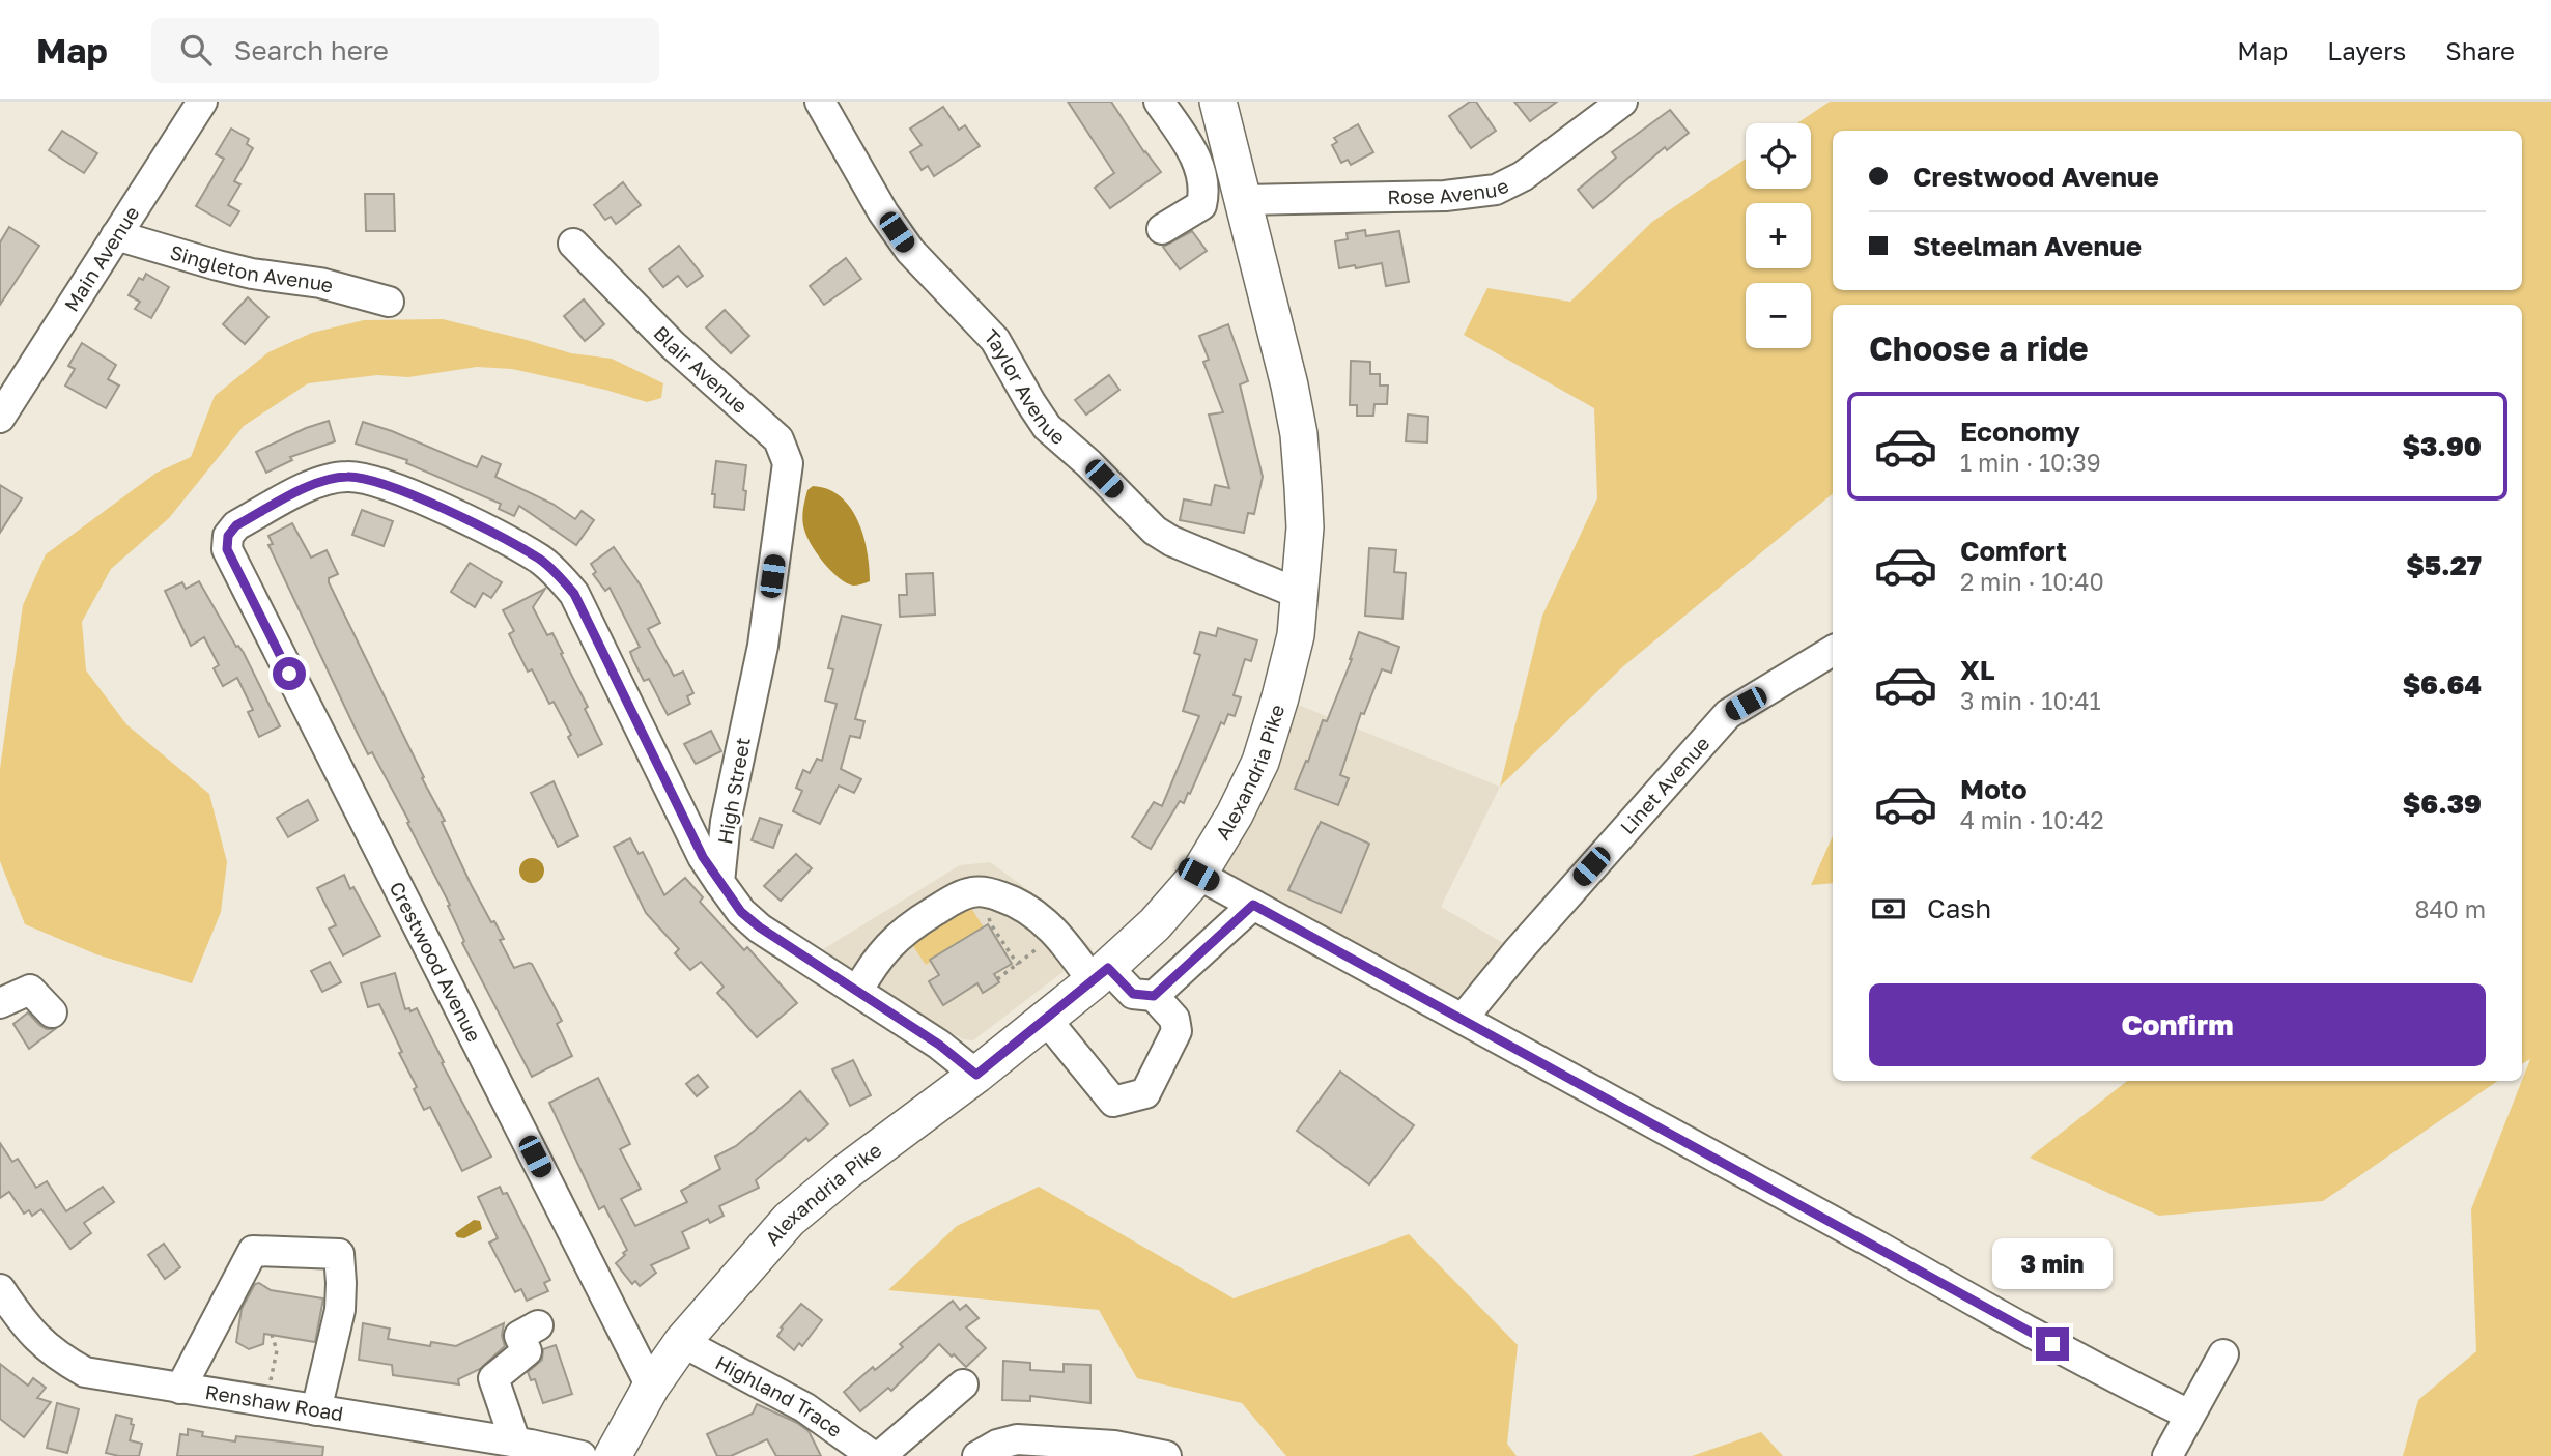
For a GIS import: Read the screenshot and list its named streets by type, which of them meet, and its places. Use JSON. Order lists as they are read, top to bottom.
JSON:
{
  "streets": {
    "main road": ["Alexandria Pike"],
    "street": [
      "Rose Avenue",
      "Main Avenue",
      "Singleton Avenue",
      "Blair Avenue",
      "Taylor Avenue",
      "Linet Avenue",
      "High Street",
      "Crestwood Avenue",
      "Highland Trace",
      "Renshaw Road"
    ]
  },
  "crossings": [
    ["Rose Avenue", "Alexandria Pike"],
    ["Main Avenue", "Singleton Avenue"],
    ["Blair Avenue", "High Street"],
    ["Taylor Avenue", "Alexandria Pike"],
    ["Alexandria Pike", "Crestwood Avenue"],
    ["Alexandria Pike", "Highland Trace"],
    ["High Street", "Crestwood Avenue"]
  ],
  "page": {
    "header": "Map",
    "search": "Search here",
    "nav": ["Map", "Layers", "Share"],
    "map_buttons": ["+", "−"],
    "banner": ["Crestwood Avenue", "Steelman Avenue"],
    "heading": "Choose a ride",
    "list": [
      {
        "name": "Economy",
        "note": "1 min · 10:39",
        "value": "$3.90"
      },
      {
        "name": "Comfort",
        "note": "2 min · 10:40",
        "value": "$5.27"
      },
      {
        "name": "XL",
        "note": "3 min · 10:41",
        "value": "$6.64"
      },
      {
        "name": "Moto",
        "note": "4 min · 10:42",
        "value": "$6.39"
      }
    ],
    "pay": ["Cash", "840 m"],
    "buttons": "Confirm",
    "bubble": "3 min"
  }
}
